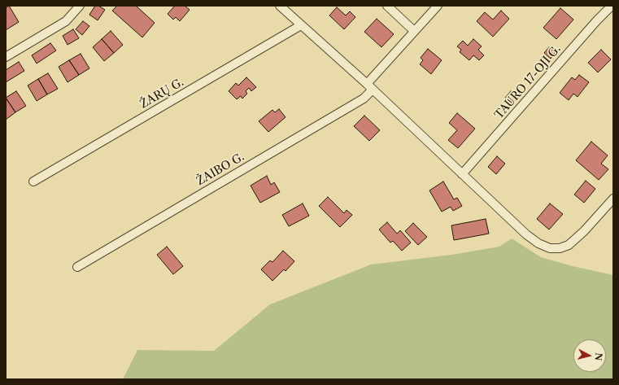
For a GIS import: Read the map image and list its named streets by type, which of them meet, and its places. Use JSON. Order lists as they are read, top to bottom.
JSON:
{
  "streets": {
    "street": ["TAURO 17-OJI G.", "ŽARŲ G.", "ŽAIBO G."]
  },
  "north": "right"
}
